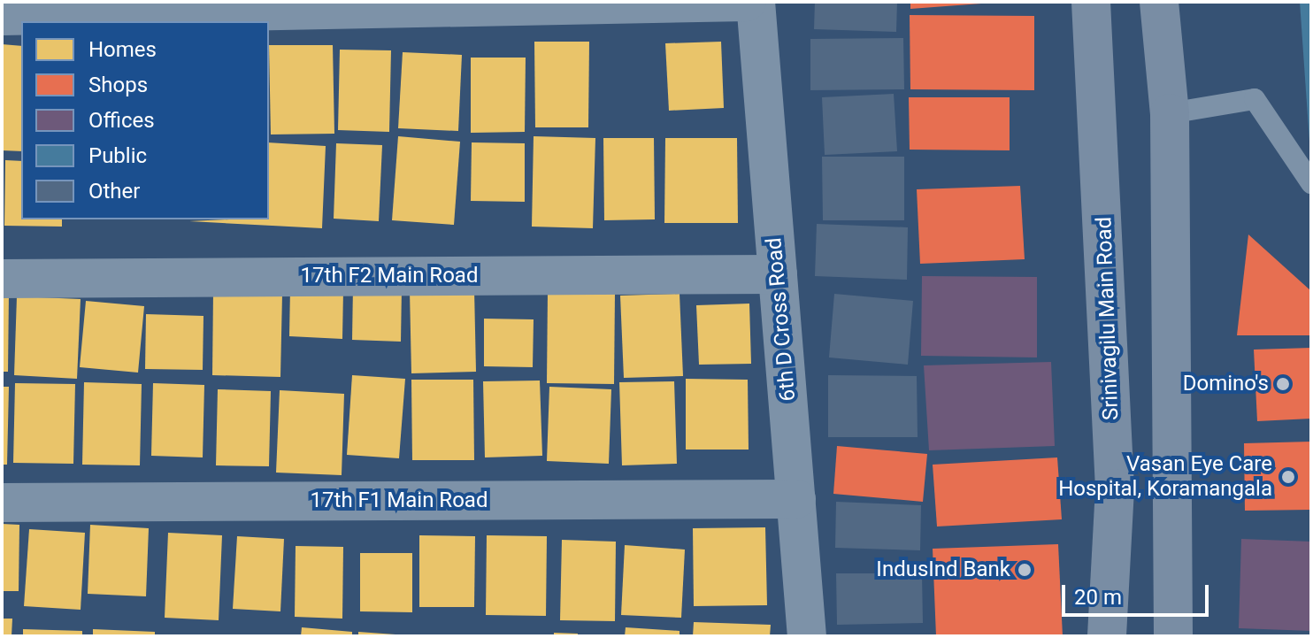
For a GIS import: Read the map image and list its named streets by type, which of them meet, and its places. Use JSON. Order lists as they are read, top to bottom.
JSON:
{
  "streets": {
    "main road": ["Srinivagilu Main Road"],
    "street": ["17th F2 Main Road", "6th D Cross Road", "17th F1 Main Road"]
  },
  "crossings": [
    ["17th F2 Main Road", "6th D Cross Road"],
    ["6th D Cross Road", "17th F1 Main Road"]
  ],
  "places": ["Domino's", "Vasan Eye Care Hospital, Koramangala", "IndusInd Bank"],
  "legend": [
    "Homes",
    "Shops",
    "Offices",
    "Public",
    "Other"
  ],
  "scale_bar": "20 m"
}
